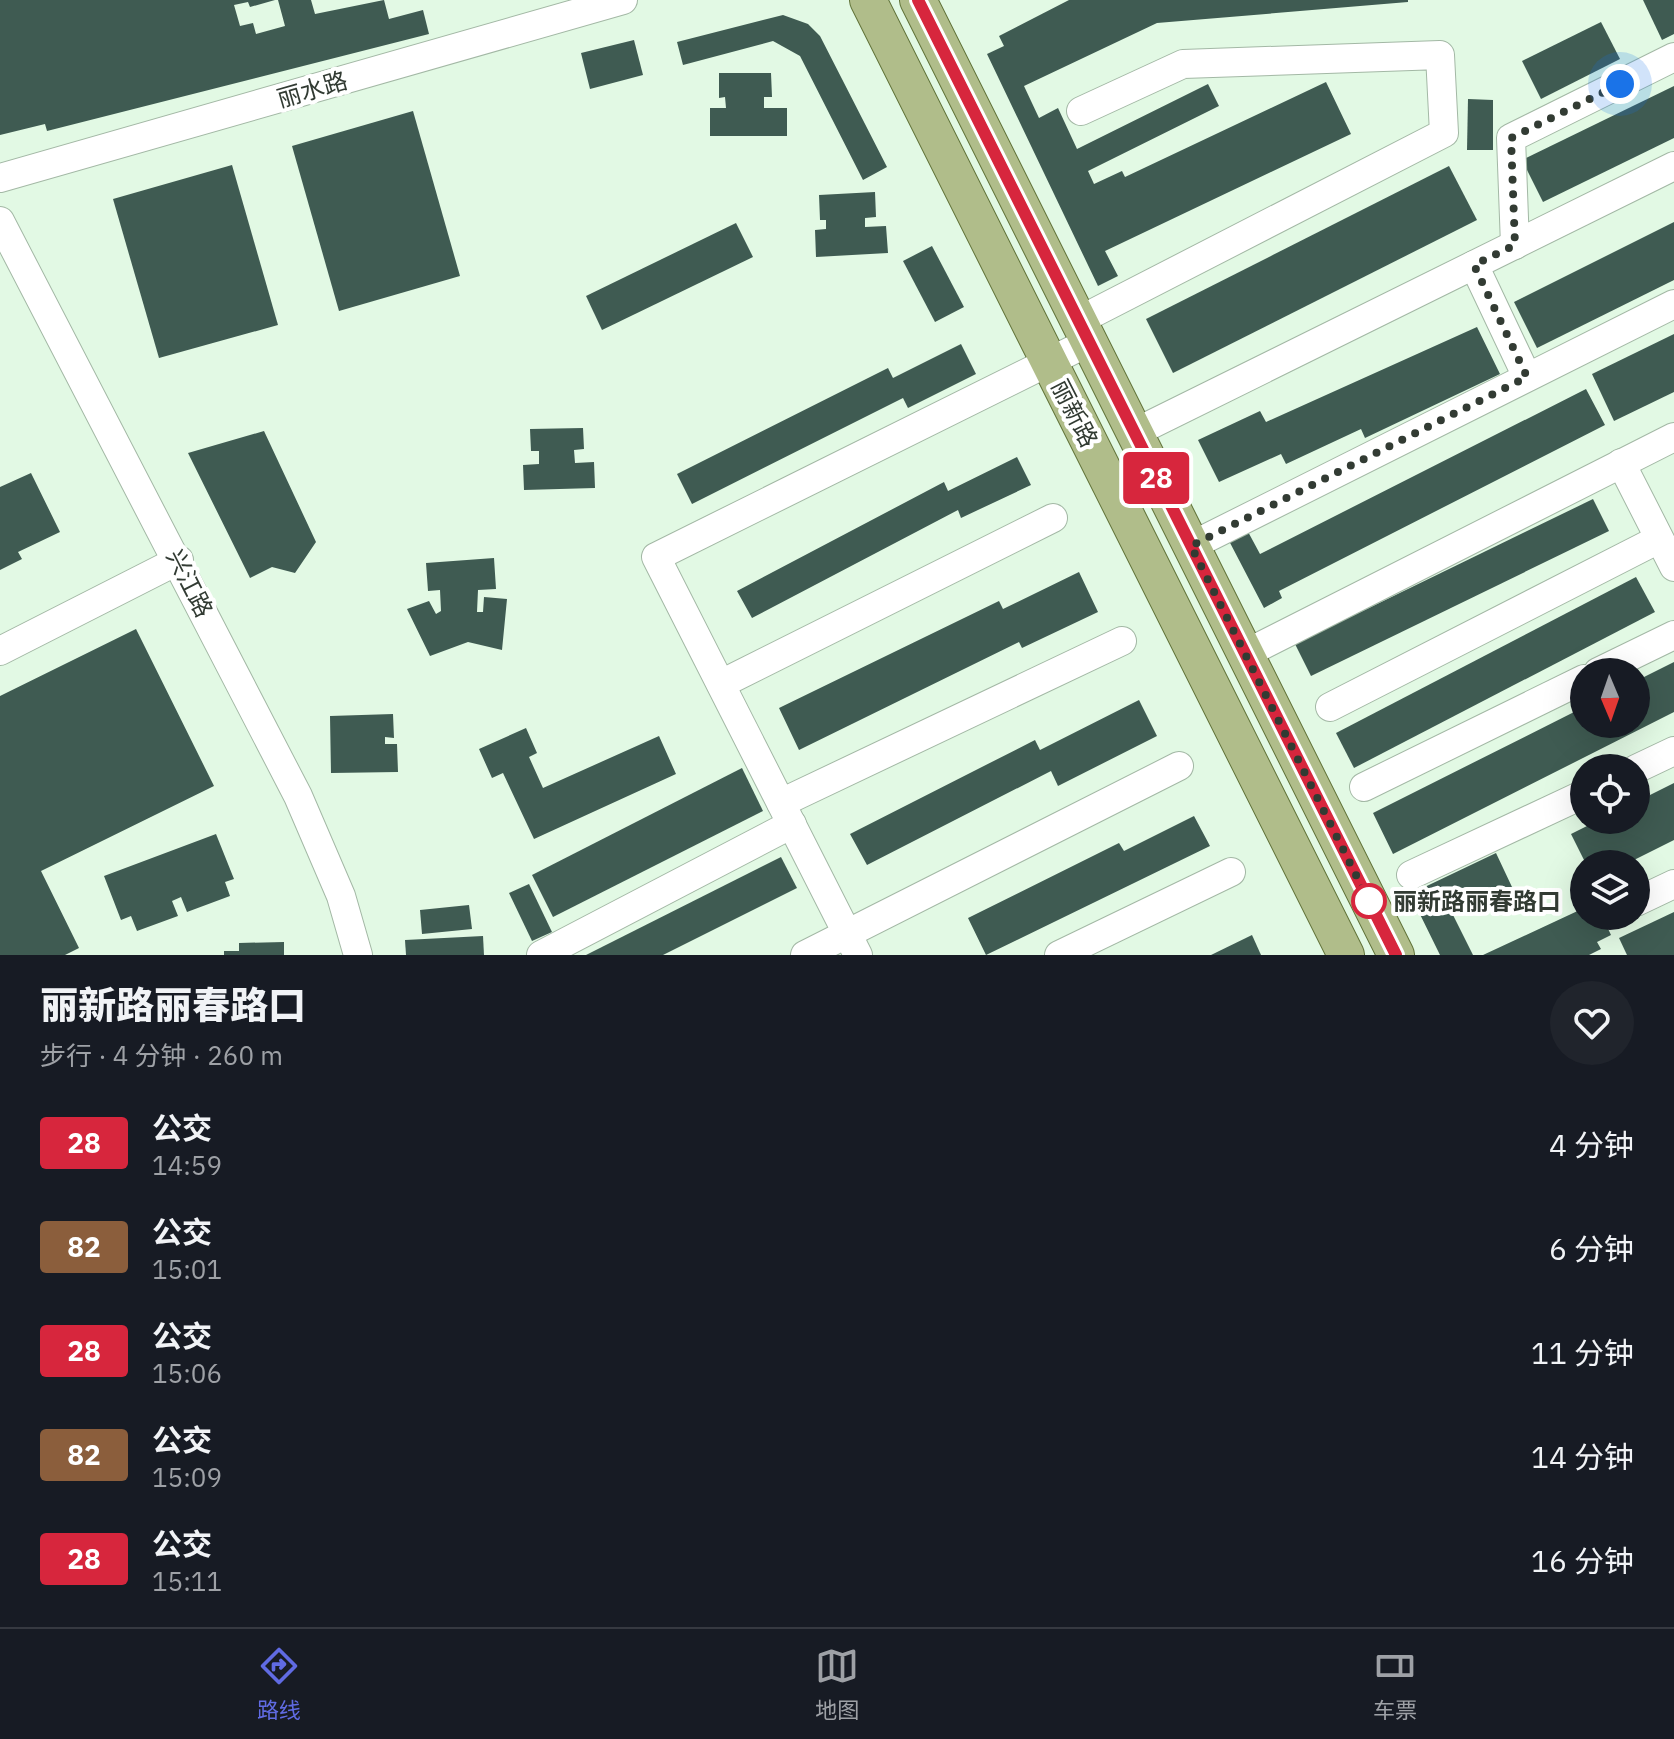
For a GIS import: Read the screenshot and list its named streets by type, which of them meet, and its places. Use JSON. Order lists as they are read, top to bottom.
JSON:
{
  "streets": {
    "main road": ["丽新路"],
    "street": ["丽水路", "兴江路"]
  },
  "places": ["丽新路丽春路口"],
  "lines": ["bus line 28"],
  "north": "bottom",
  "page": {
    "on_map": "28",
    "heading": ["丽新路丽春路口", "步行 · 4 分钟 · 260 m"],
    "list": [
      {
        "mark": "28",
        "name": "公交",
        "note": "14:59",
        "value": "4 分钟"
      },
      {
        "mark": "82",
        "name": "公交",
        "note": "15:01",
        "value": "6 分钟"
      },
      {
        "mark": "28",
        "name": "公交",
        "note": "15:06",
        "value": "11 分钟"
      },
      {
        "mark": "82",
        "name": "公交",
        "note": "15:09",
        "value": "14 分钟"
      },
      {
        "mark": "28",
        "name": "公交",
        "note": "15:11",
        "value": "16 分钟"
      }
    ],
    "tabs": ["路线", "地图", "车票"]
  }
}
